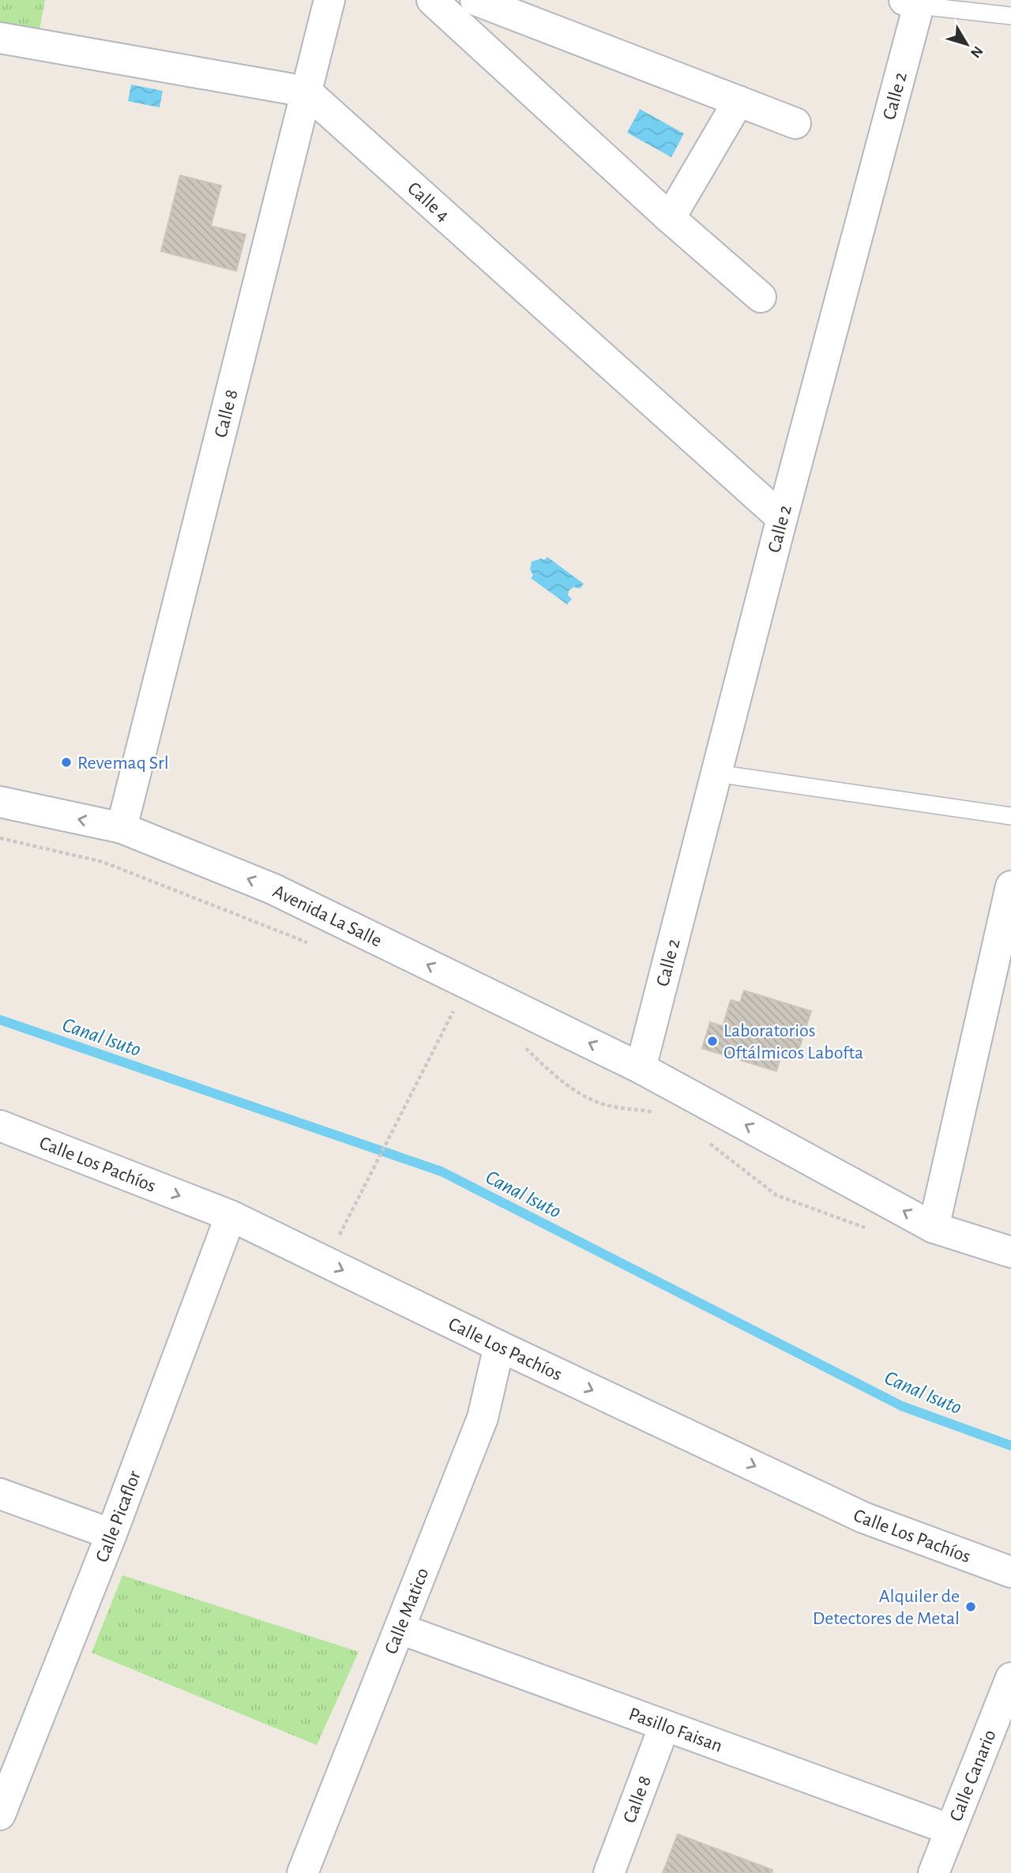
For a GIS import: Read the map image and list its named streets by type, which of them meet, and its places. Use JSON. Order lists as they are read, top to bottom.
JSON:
{
  "streets": {
    "street": [
      "Calle 2",
      "Calle 4",
      "Calle 8",
      "Avenida La Salle",
      "Calle Los Pachíos",
      "Calle Picaflor",
      "Calle Matico",
      "Pasillo Faisan",
      "Calle Canario"
    ]
  },
  "crossings": [
    ["Calle 2", "Calle 4"],
    ["Calle 2", "Avenida La Salle"],
    ["Calle 4", "Calle 8"],
    ["Calle 8", "Avenida La Salle"],
    ["Calle 8", "Pasillo Faisan"],
    ["Calle Los Pachíos", "Calle Picaflor"],
    ["Calle Los Pachíos", "Calle Matico"],
    ["Calle Matico", "Pasillo Faisan"],
    ["Pasillo Faisan", "Calle Canario"]
  ],
  "one_way": ["Avenida La Salle", "Calle Los Pachíos"],
  "water": ["Canal Isuto"],
  "places": ["Revemaq Srl", "Laboratorios Oftálmicos Labofta", "Alquiler de Detectores de Metal"],
  "north": "bottom right"
}
